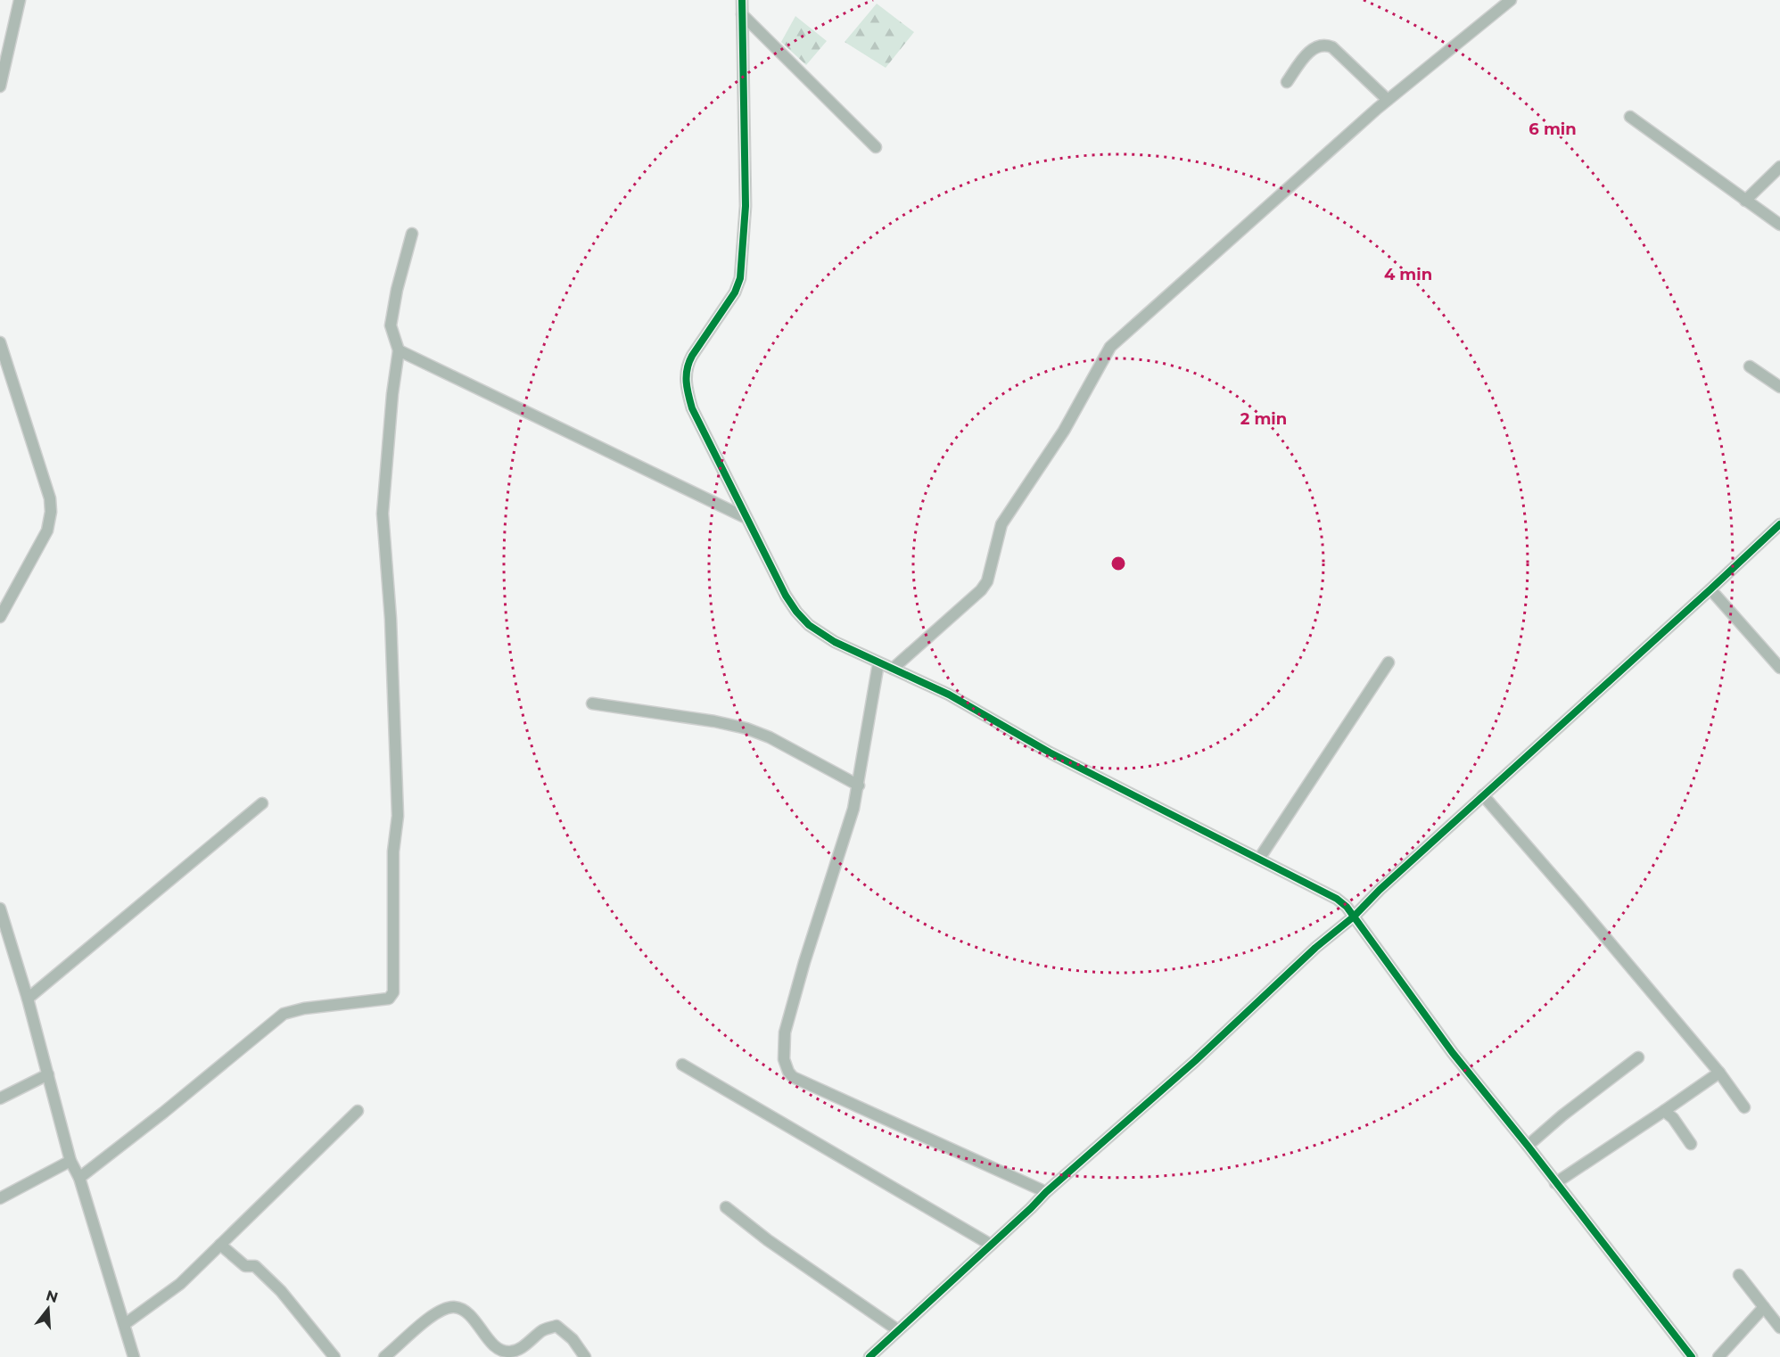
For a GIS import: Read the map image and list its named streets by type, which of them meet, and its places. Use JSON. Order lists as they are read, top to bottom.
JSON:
{
  "north": "top",
  "rings": ["6 min", "4 min", "2 min"]
}
